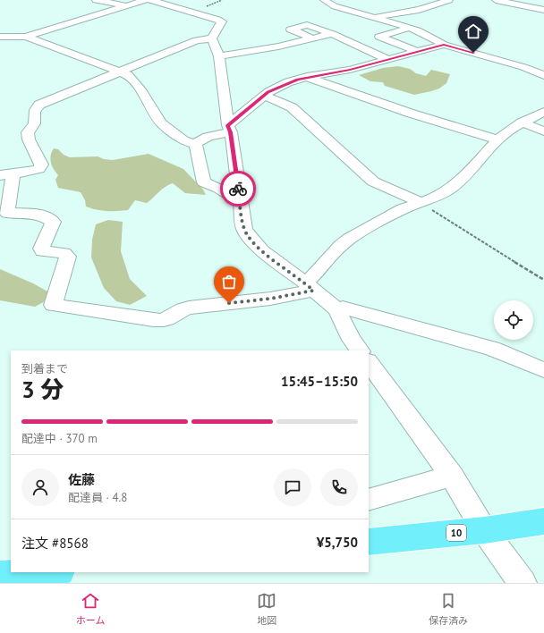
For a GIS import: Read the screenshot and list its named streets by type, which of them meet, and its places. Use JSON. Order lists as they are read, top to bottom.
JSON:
{
  "streets": {
    "main road": ["10"]
  },
  "page": {
    "heading": ["3 分", "到着まで", "15:45–15:50"],
    "panel": [
      "佐藤",
      "配達員 · 4.8",
      "注文 #8568",
      "¥5,750"
    ],
    "bar": "配達中 · 370 m",
    "tabs": ["ホーム", "地図", "保存済み"]
  }
}
